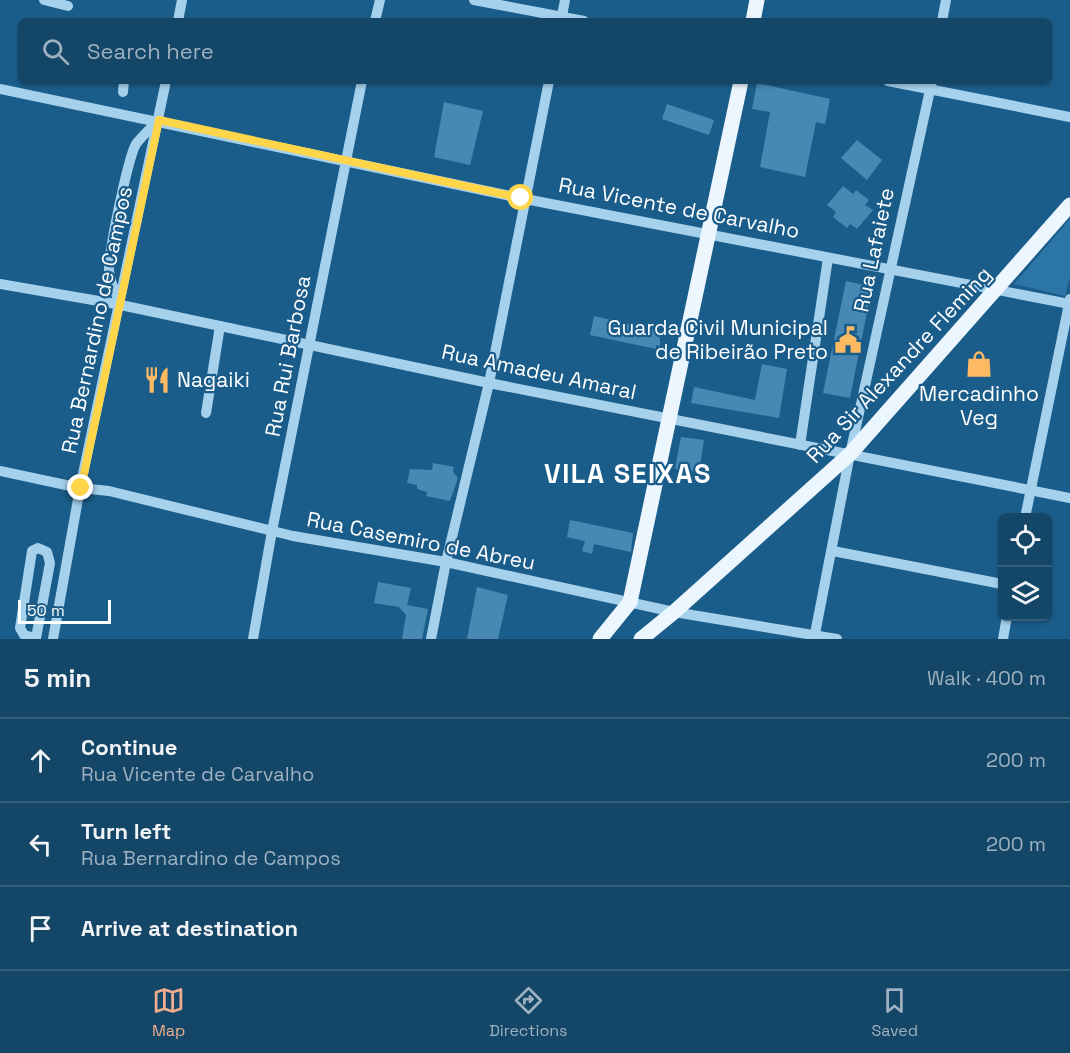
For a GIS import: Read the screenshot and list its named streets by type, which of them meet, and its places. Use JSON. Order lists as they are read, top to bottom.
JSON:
{
  "streets": {
    "main road": ["Rua Sir Alexandre Fleming"],
    "street": [
      "Rua Vicente de Carvalho",
      "Rua Lafaiete",
      "Rua Bernardino de Campos",
      "Rua Rui Barbosa",
      "Rua Amadeu Amaral",
      "Rua Casemiro de Abreu"
    ]
  },
  "crossings": [
    ["Rua Vicente de Carvalho", "Rua Lafaiete"],
    ["Rua Vicente de Carvalho", "Rua Bernardino de Campos"],
    ["Rua Vicente de Carvalho", "Rua Rui Barbosa"],
    ["Rua Vicente de Carvalho", "Rua Sir Alexandre Fleming"],
    ["Rua Lafaiete", "Rua Sir Alexandre Fleming"],
    ["Rua Lafaiete", "Rua Amadeu Amaral"],
    ["Rua Lafaiete", "Rua Casemiro de Abreu"],
    ["Rua Bernardino de Campos", "Rua Amadeu Amaral"],
    ["Rua Bernardino de Campos", "Rua Casemiro de Abreu"],
    ["Rua Rui Barbosa", "Rua Amadeu Amaral"],
    ["Rua Rui Barbosa", "Rua Casemiro de Abreu"],
    ["Rua Sir Alexandre Fleming", "Rua Amadeu Amaral"],
    ["Rua Sir Alexandre Fleming", "Rua Casemiro de Abreu"]
  ],
  "districts": ["VILA SEIXAS"],
  "places": {
    "public building": ["Guarda Civil Municipal de Ribeirão Preto"],
    "shop": ["Mercadinho Veg"],
    "restaurant": ["Nagaiki"]
  },
  "scale_bar": "50 m",
  "page": {
    "search": "Search here",
    "scale": "50 m",
    "heading": ["5 min", "Walk · 400 m"],
    "list": [
      ["Continue", "Rua Vicente de Carvalho", "200 m"],
      ["Turn left", "Rua Bernardino de Campos", "200 m"],
      "Arrive at destination"
    ],
    "nav": ["Map", "Directions", "Saved"]
  }
}
